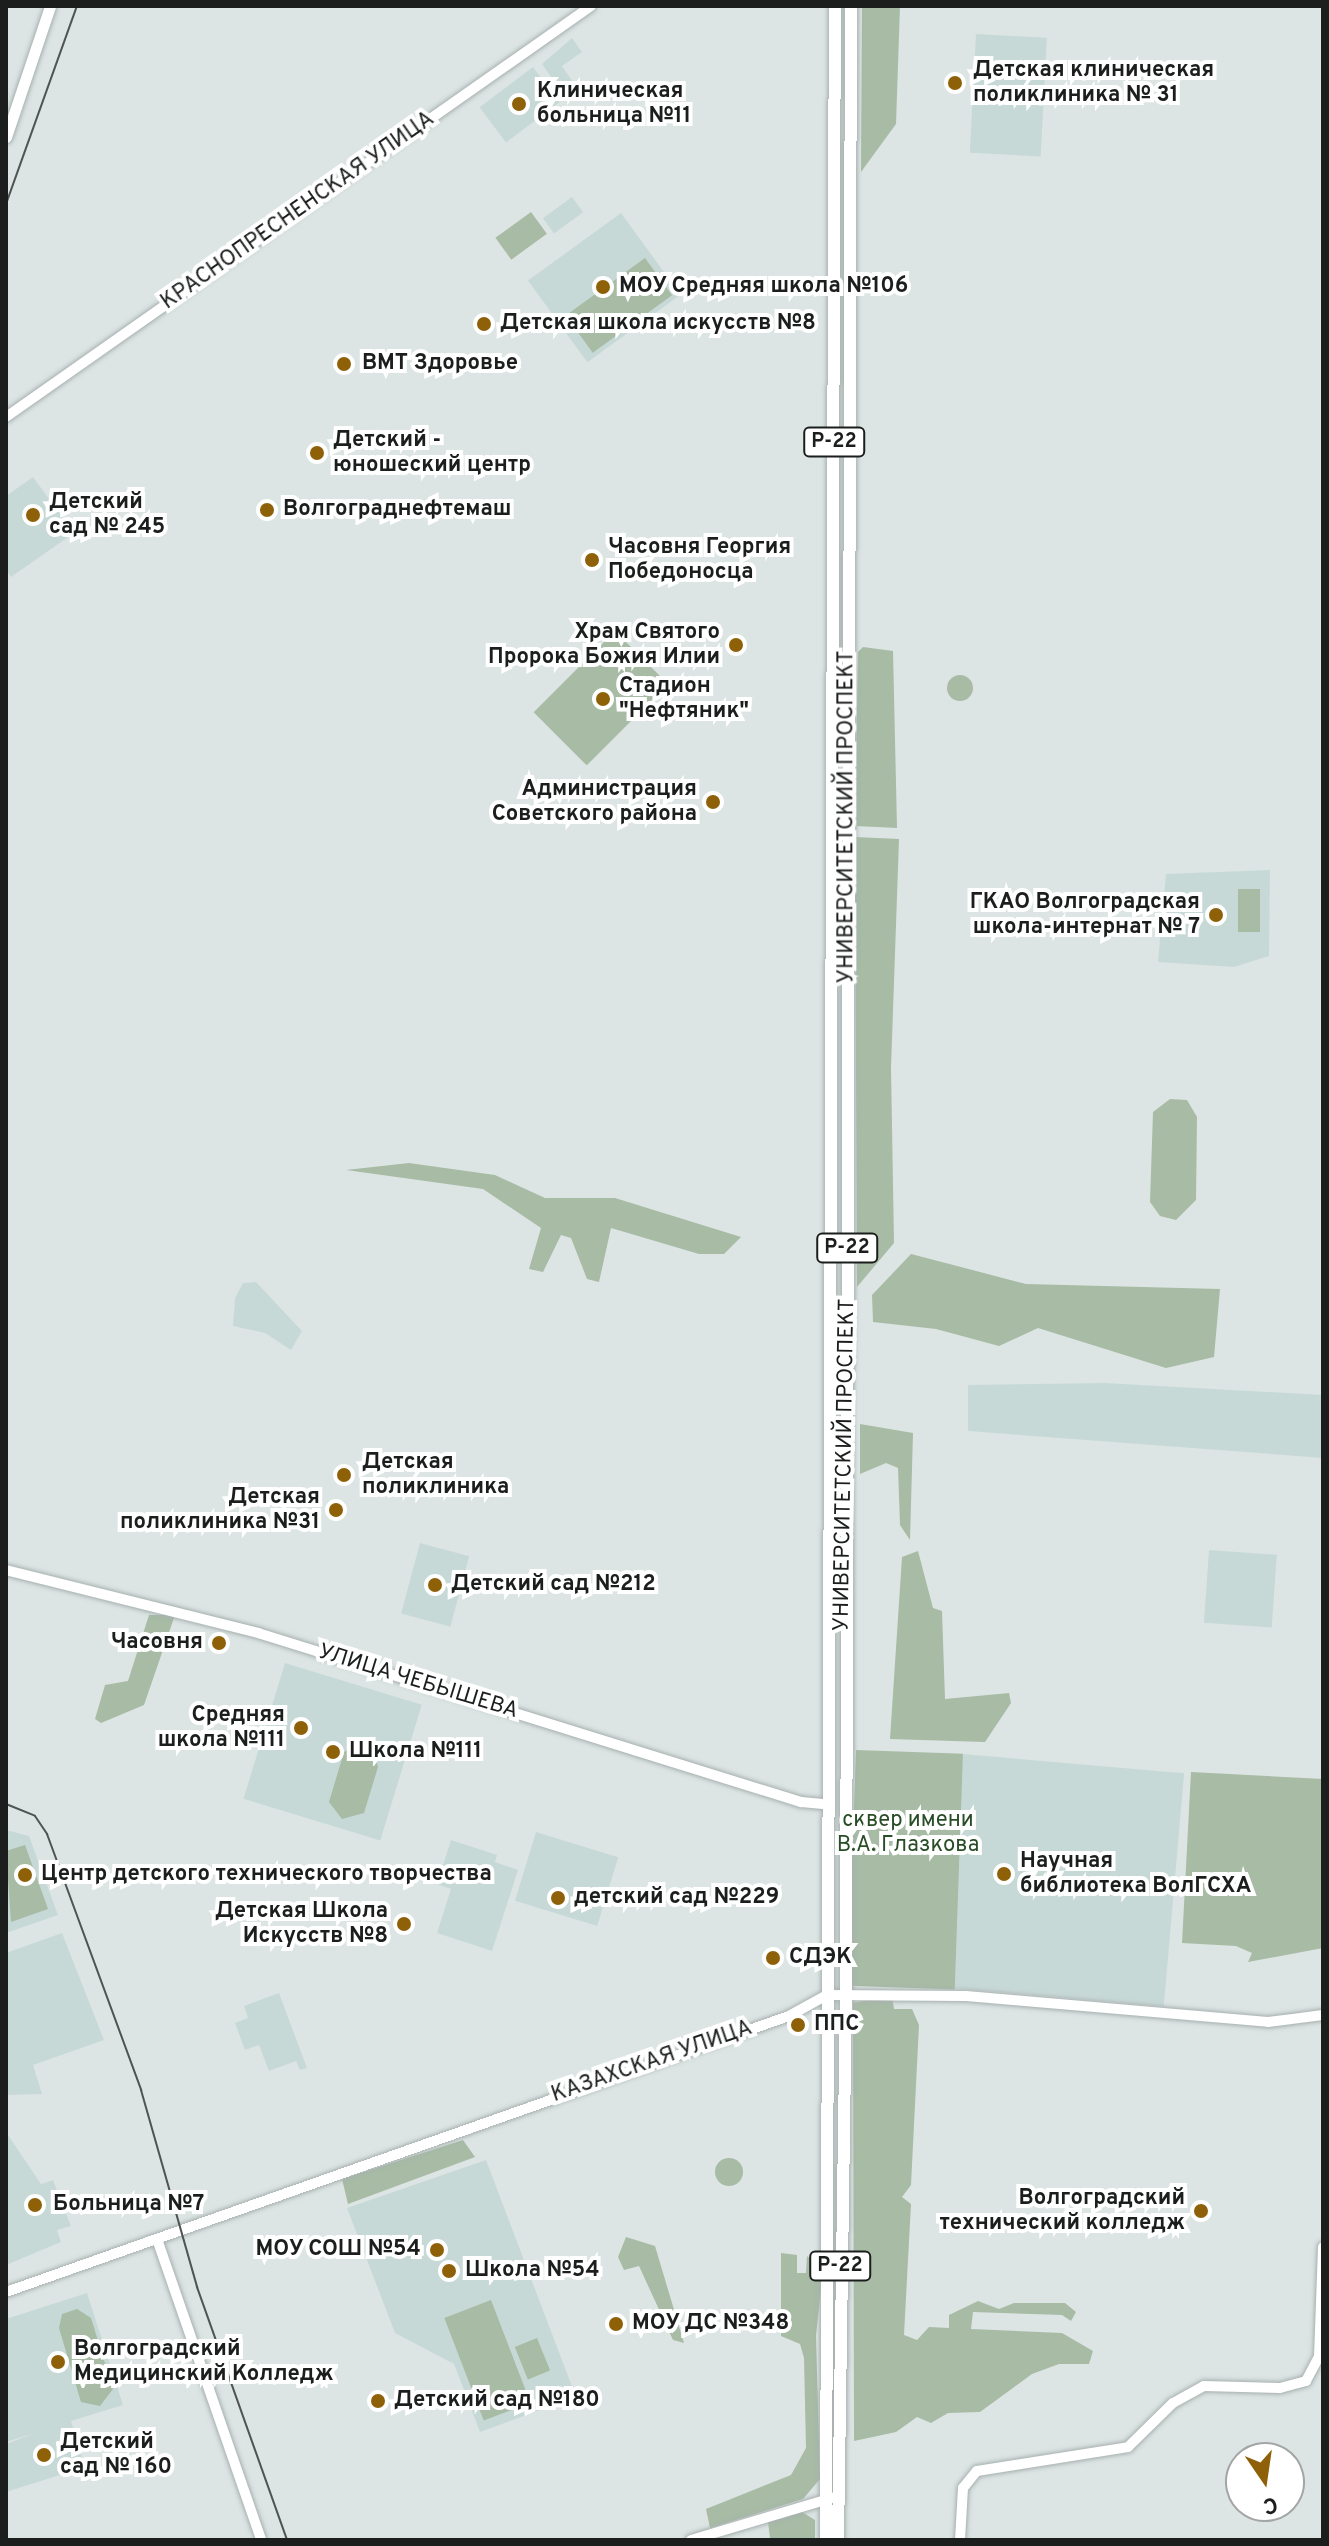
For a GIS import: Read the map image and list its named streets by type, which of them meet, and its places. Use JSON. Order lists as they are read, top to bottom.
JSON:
{
  "streets": {
    "highway": ["Р-22", "УНИВЕРСИТЕТСКИЙ ПРОСПЕКТ"],
    "street": ["КРАСНОПРЕСНЕНСКАЯ УЛИЦА", "УЛИЦА ЧЕБЫШЕВА", "КАЗАХСКАЯ УЛИЦА"]
  },
  "crossings": [
    ["УНИВЕРСИТЕТСКИЙ ПРОСПЕКТ", "УЛИЦА ЧЕБЫШЕВА"],
    ["УНИВЕРСИТЕТСКИЙ ПРОСПЕКТ", "КАЗАХСКАЯ УЛИЦА"]
  ],
  "parks": ["сквер имени В.А. Глазкова"],
  "places": [
    "Детская клиническая поликлиника № 31",
    "Клиническая больница №11",
    "МОУ Средняя школа №106",
    "Детская школа искусств №8",
    "ВМТ Здоровье",
    "Детский - юношеский центр",
    "Волгограднефтемаш",
    "Детский сад № 245",
    "Часовня Георгия Победоносца",
    "Храм Святого Пророка Божия Илии",
    "Стадион \"Нефтяник\"",
    "Администрация Советского района",
    "ГКАО Волгоградская школа-интернат № 7",
    "Детская поликлиника",
    "Детская поликлиника №31",
    "Детский сад №212",
    "Часовня",
    "Средняя школа №111",
    "Школа №111",
    "Научная библиотека ВолГСХА",
    "Центр детского технического творчества",
    "детский сад №229",
    "Детская Школа Искусств №8",
    "СДЭК",
    "ППС",
    "Больница №7",
    "Волгоградский технический колледж",
    "МОУ СОШ №54",
    "Школа №54",
    "МОУ ДС №348",
    "Волгоградский Медицинский Колледж",
    "Детский сад №180",
    "Детский сад № 160"
  ],
  "north": "bottom"
}
